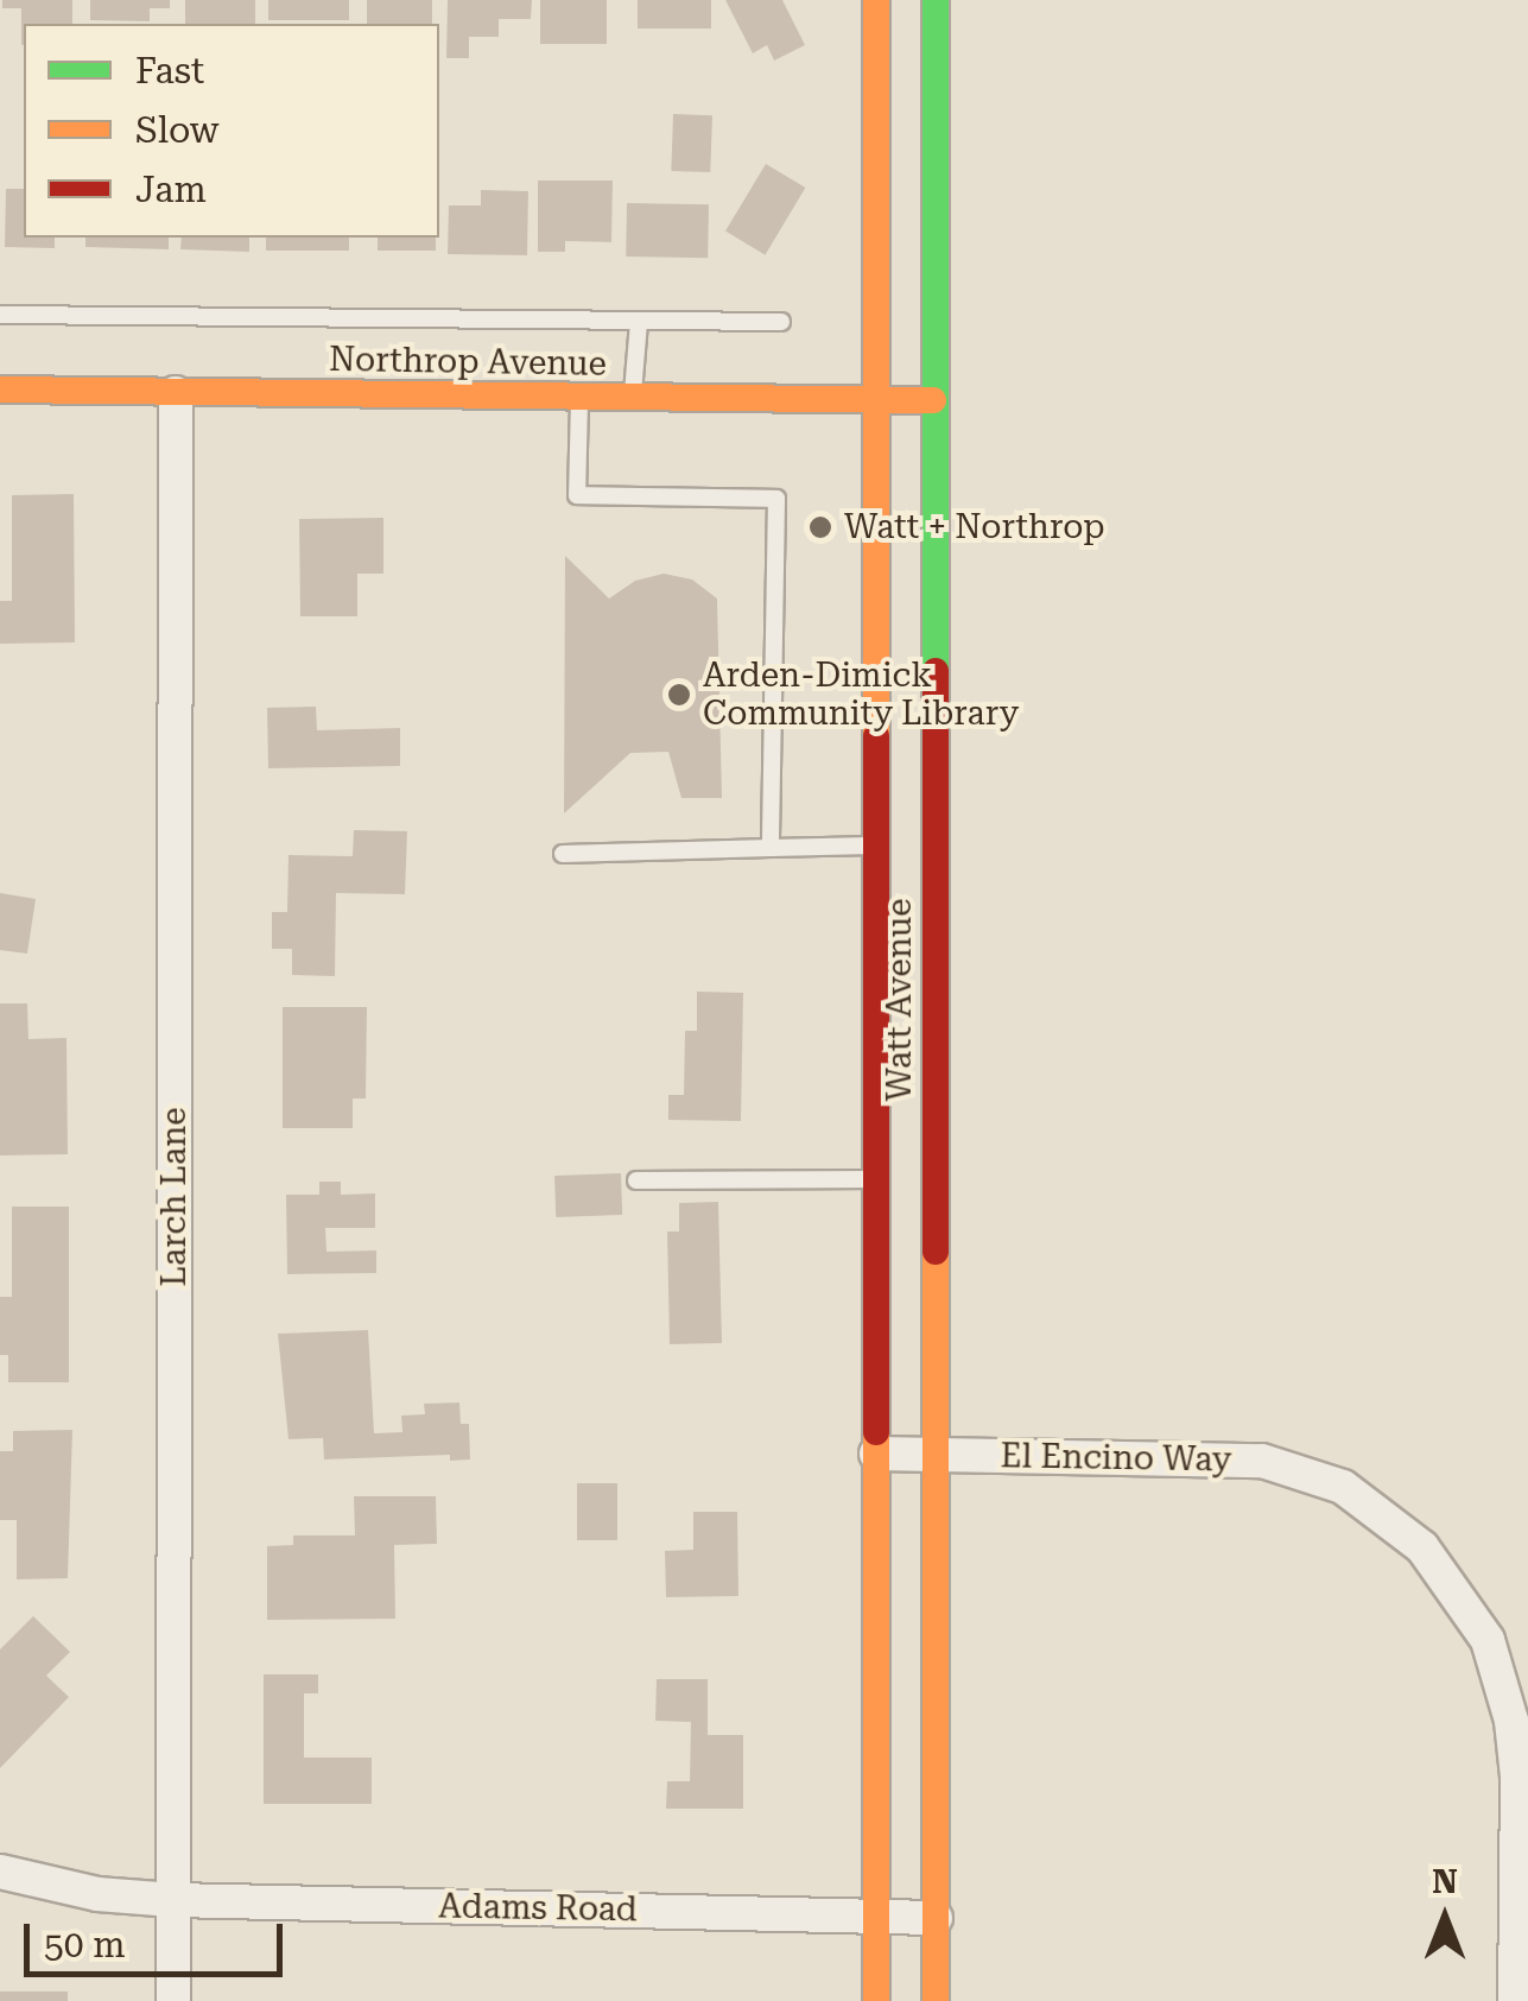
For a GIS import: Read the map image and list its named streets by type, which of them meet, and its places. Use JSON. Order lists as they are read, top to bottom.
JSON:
{
  "streets": {
    "main road": ["Northrop Avenue", "Watt Avenue"],
    "street": ["Larch Lane", "El Encino Way", "Adams Road"]
  },
  "crossings": [
    ["Northrop Avenue", "Watt Avenue"],
    ["Northrop Avenue", "Larch Lane"],
    ["Watt Avenue", "El Encino Way"],
    ["Watt Avenue", "Adams Road"],
    ["Larch Lane", "Adams Road"]
  ],
  "places": ["Watt + Northrop", "Arden-Dimick Community Library"],
  "legend": ["Fast", "Slow", "Jam"],
  "scale_bar": "50 m",
  "north": "top"
}
